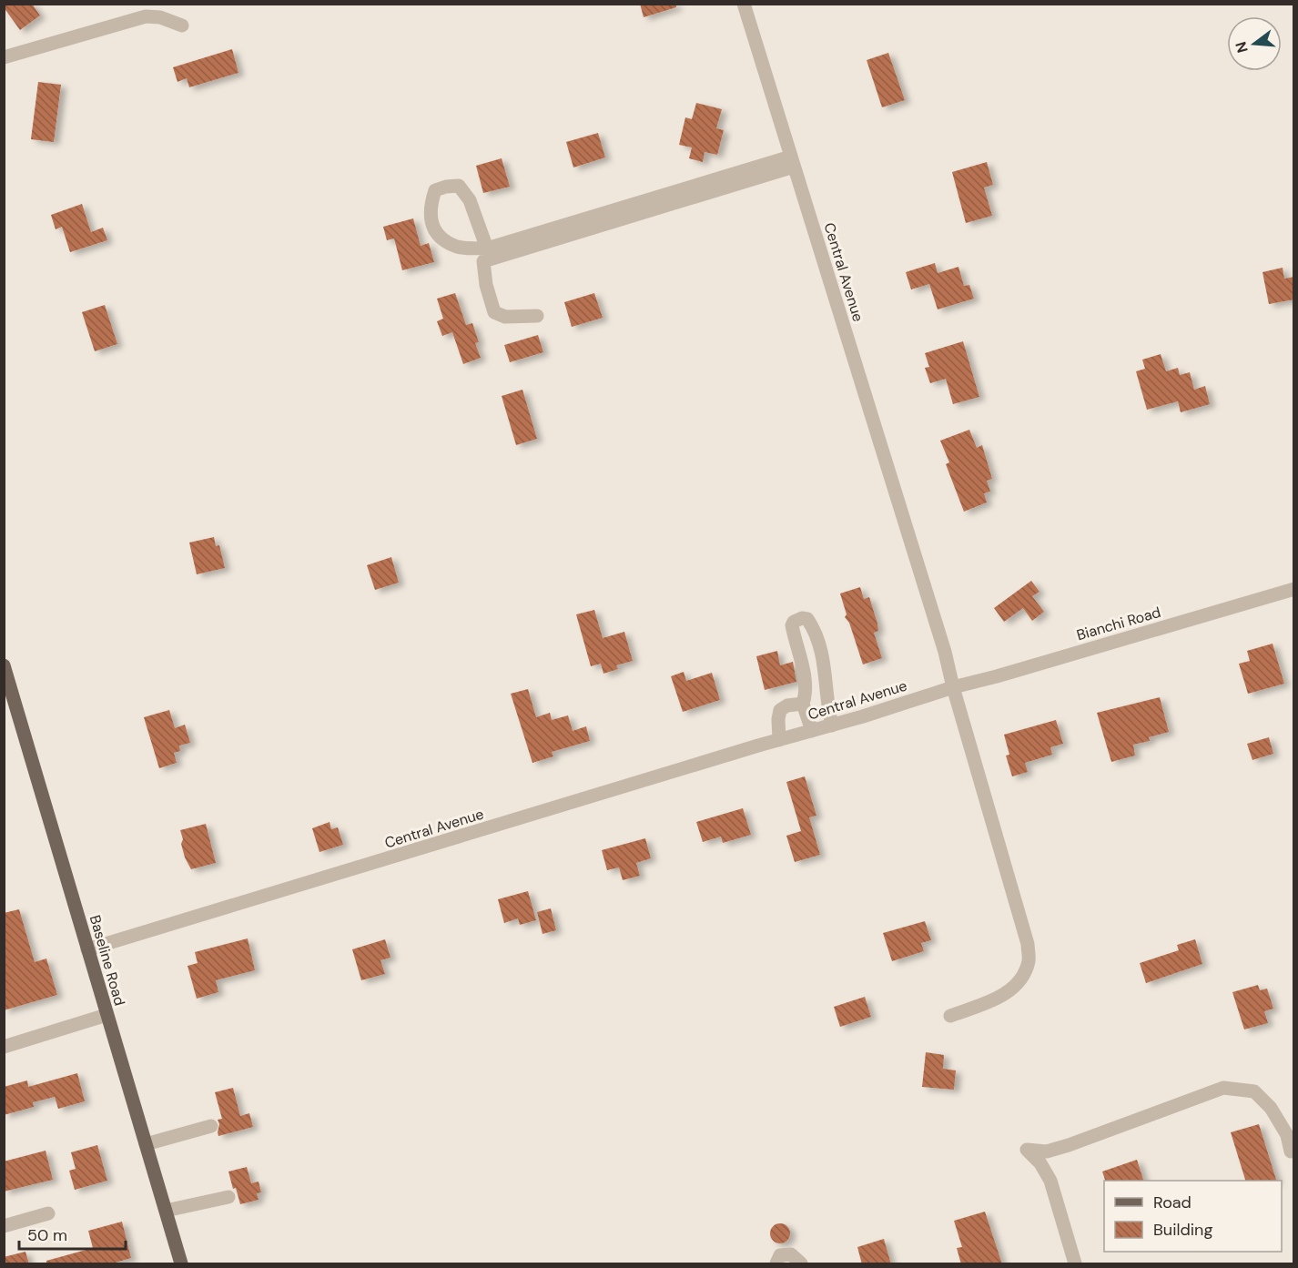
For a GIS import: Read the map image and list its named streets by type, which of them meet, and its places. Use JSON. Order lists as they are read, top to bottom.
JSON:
{
  "streets": {
    "main road": ["Baseline Road"],
    "street": ["Central Avenue", "Bianchi Road"]
  },
  "crossings": [
    ["Central Avenue", "Bianchi Road"],
    ["Central Avenue", "Baseline Road"]
  ],
  "legend": ["Road", "Building"],
  "scale_bar": "50 m",
  "north": "left"
}
